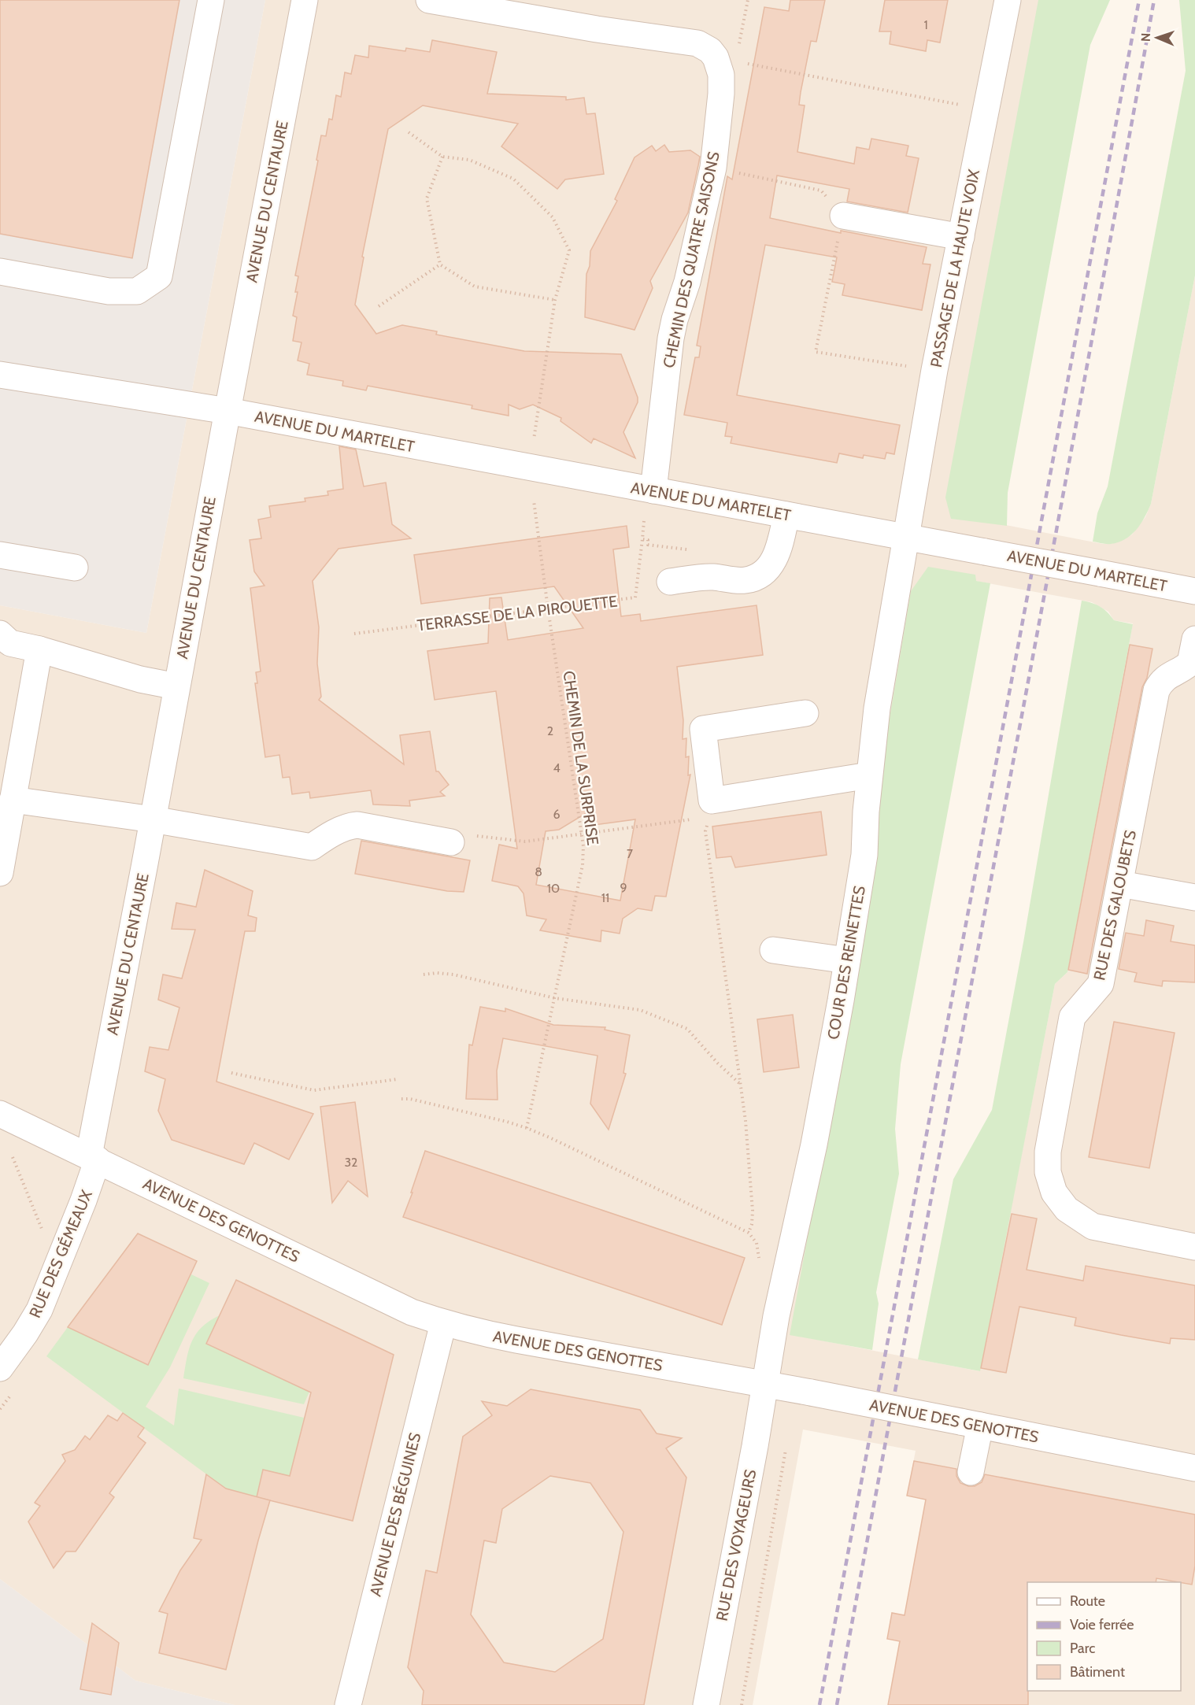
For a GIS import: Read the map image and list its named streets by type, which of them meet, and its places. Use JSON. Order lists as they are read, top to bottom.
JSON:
{
  "streets": {
    "street": [
      "AVENUE DU CENTAURE",
      "CHEMIN DES QUATRE SAISONS",
      "PASSAGE DE LA HAUTE VOIX",
      "AVENUE DU MARTELET",
      "RUE DES GALOUBETS",
      "COUR DES REINETTES",
      "AVENUE DES GENOTTES",
      "RUE DES GÉMEAUX",
      "AVENUE DES BÉGUINES",
      "RUE DES VOYAGEURS"
    ],
    "path": ["TERRASSE DE LA PIROUETTE", "CHEMIN DE LA SURPRISE"]
  },
  "crossings": [
    ["AVENUE DU CENTAURE", "AVENUE DU MARTELET"],
    ["AVENUE DU CENTAURE", "AVENUE DES GENOTTES"],
    ["AVENUE DU CENTAURE", "RUE DES GÉMEAUX"],
    ["CHEMIN DES QUATRE SAISONS", "AVENUE DU MARTELET"],
    ["PASSAGE DE LA HAUTE VOIX", "AVENUE DU MARTELET"],
    ["PASSAGE DE LA HAUTE VOIX", "COUR DES REINETTES"],
    ["AVENUE DU MARTELET", "COUR DES REINETTES"],
    ["TERRASSE DE LA PIROUETTE", "CHEMIN DE LA SURPRISE"],
    ["COUR DES REINETTES", "AVENUE DES GENOTTES"],
    ["COUR DES REINETTES", "RUE DES VOYAGEURS"],
    ["AVENUE DES GENOTTES", "RUE DES GÉMEAUX"],
    ["AVENUE DES GENOTTES", "AVENUE DES BÉGUINES"],
    ["AVENUE DES GENOTTES", "RUE DES VOYAGEURS"]
  ],
  "house_numbers": [
    "1",
    "2",
    "4",
    "6",
    "7",
    "8",
    "9",
    "10",
    "11",
    "32"
  ],
  "legend": [
    "Route",
    "Voie ferrée",
    "Parc",
    "Bâtiment"
  ],
  "north": "left"
}
